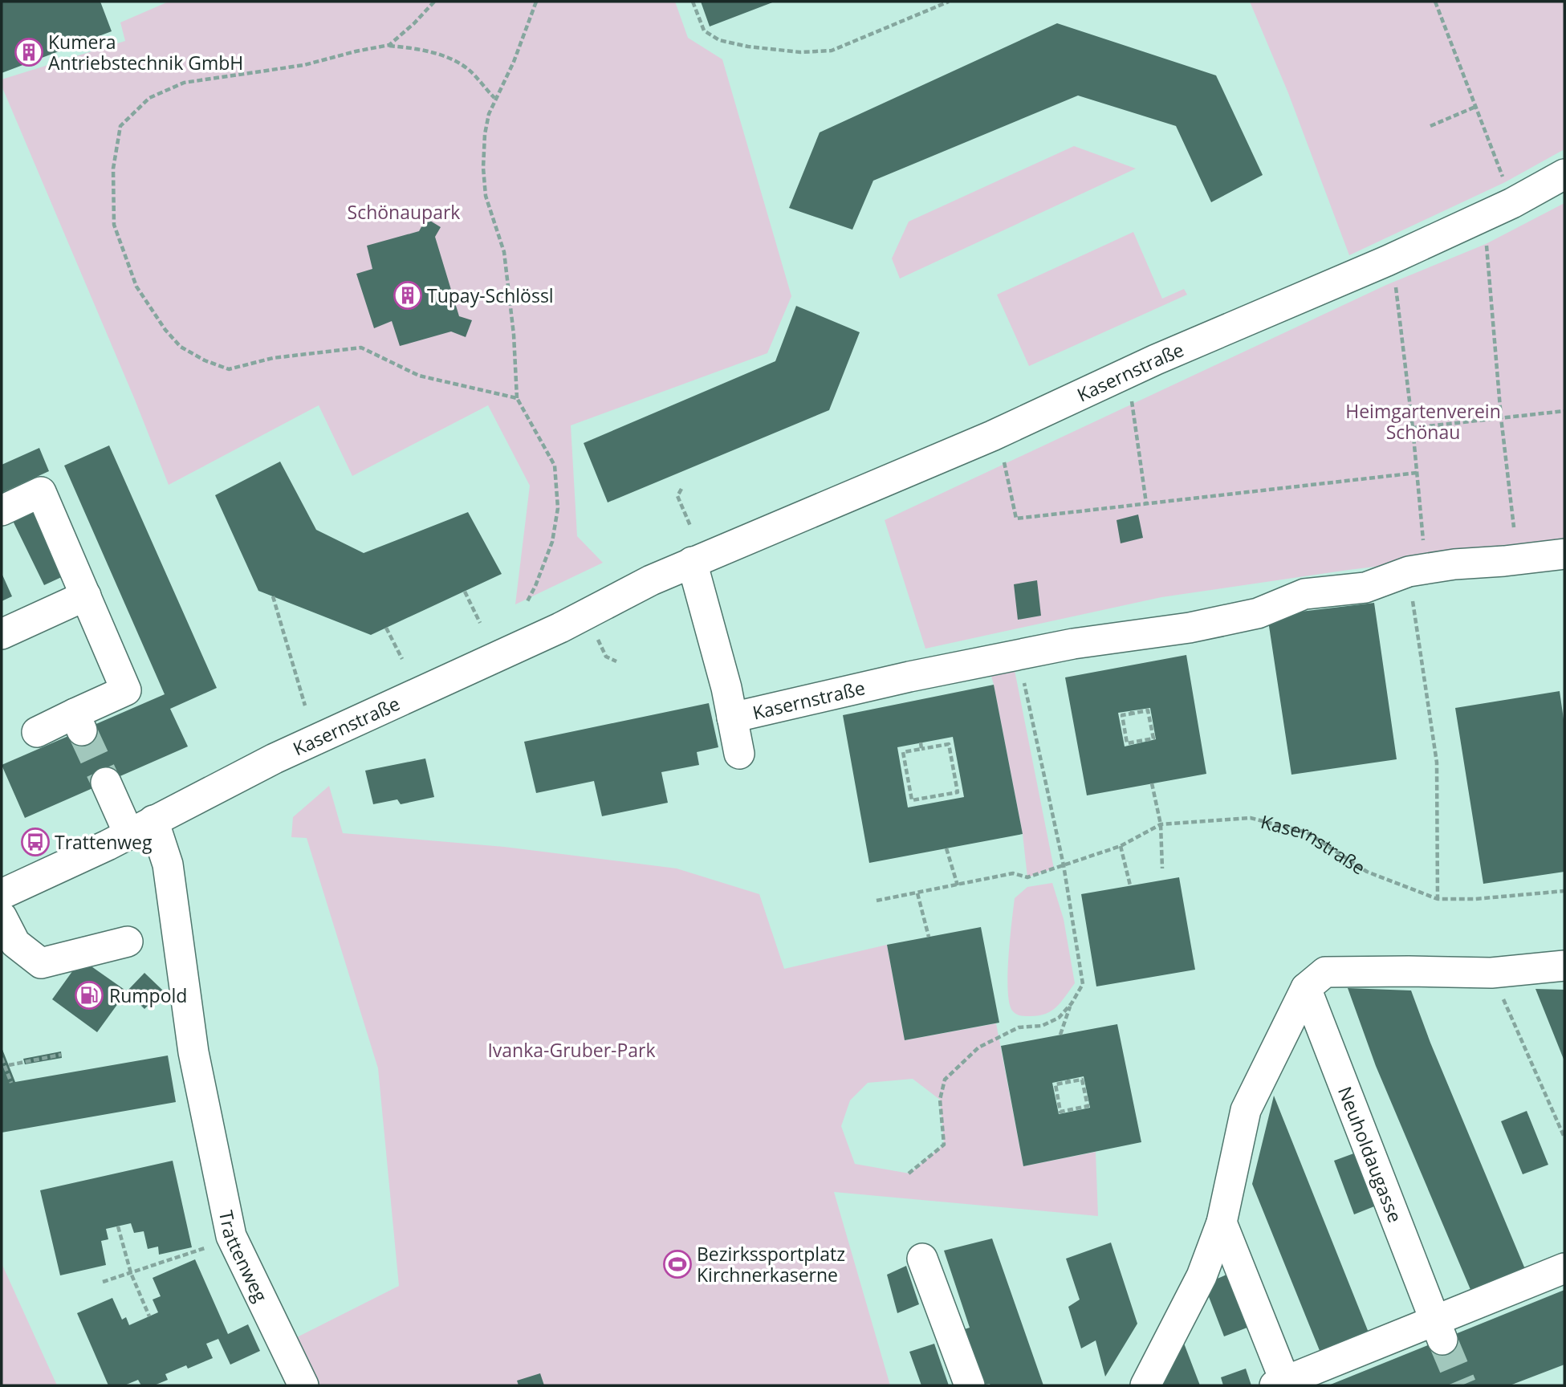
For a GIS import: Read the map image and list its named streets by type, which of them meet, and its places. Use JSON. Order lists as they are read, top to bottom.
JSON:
{
  "streets": {
    "street": ["Kasernstraße", "Neuholdaugasse", "Trattenweg"]
  },
  "crossings": [
    ["Kasernstraße", "Trattenweg"]
  ],
  "parks": ["Schönaupark", "Heimgartenverein Schönau", "Ivanka-Gruber-Park"],
  "places": {
    "building": ["Kumera Antriebstechnik GmbH", "Tupay-Schlössl"],
    "bus stop": ["Trattenweg"],
    "fuel station": ["Rumpold"],
    "sports": ["Bezirkssportplatz Kirchnerkaserne"]
  }
}
